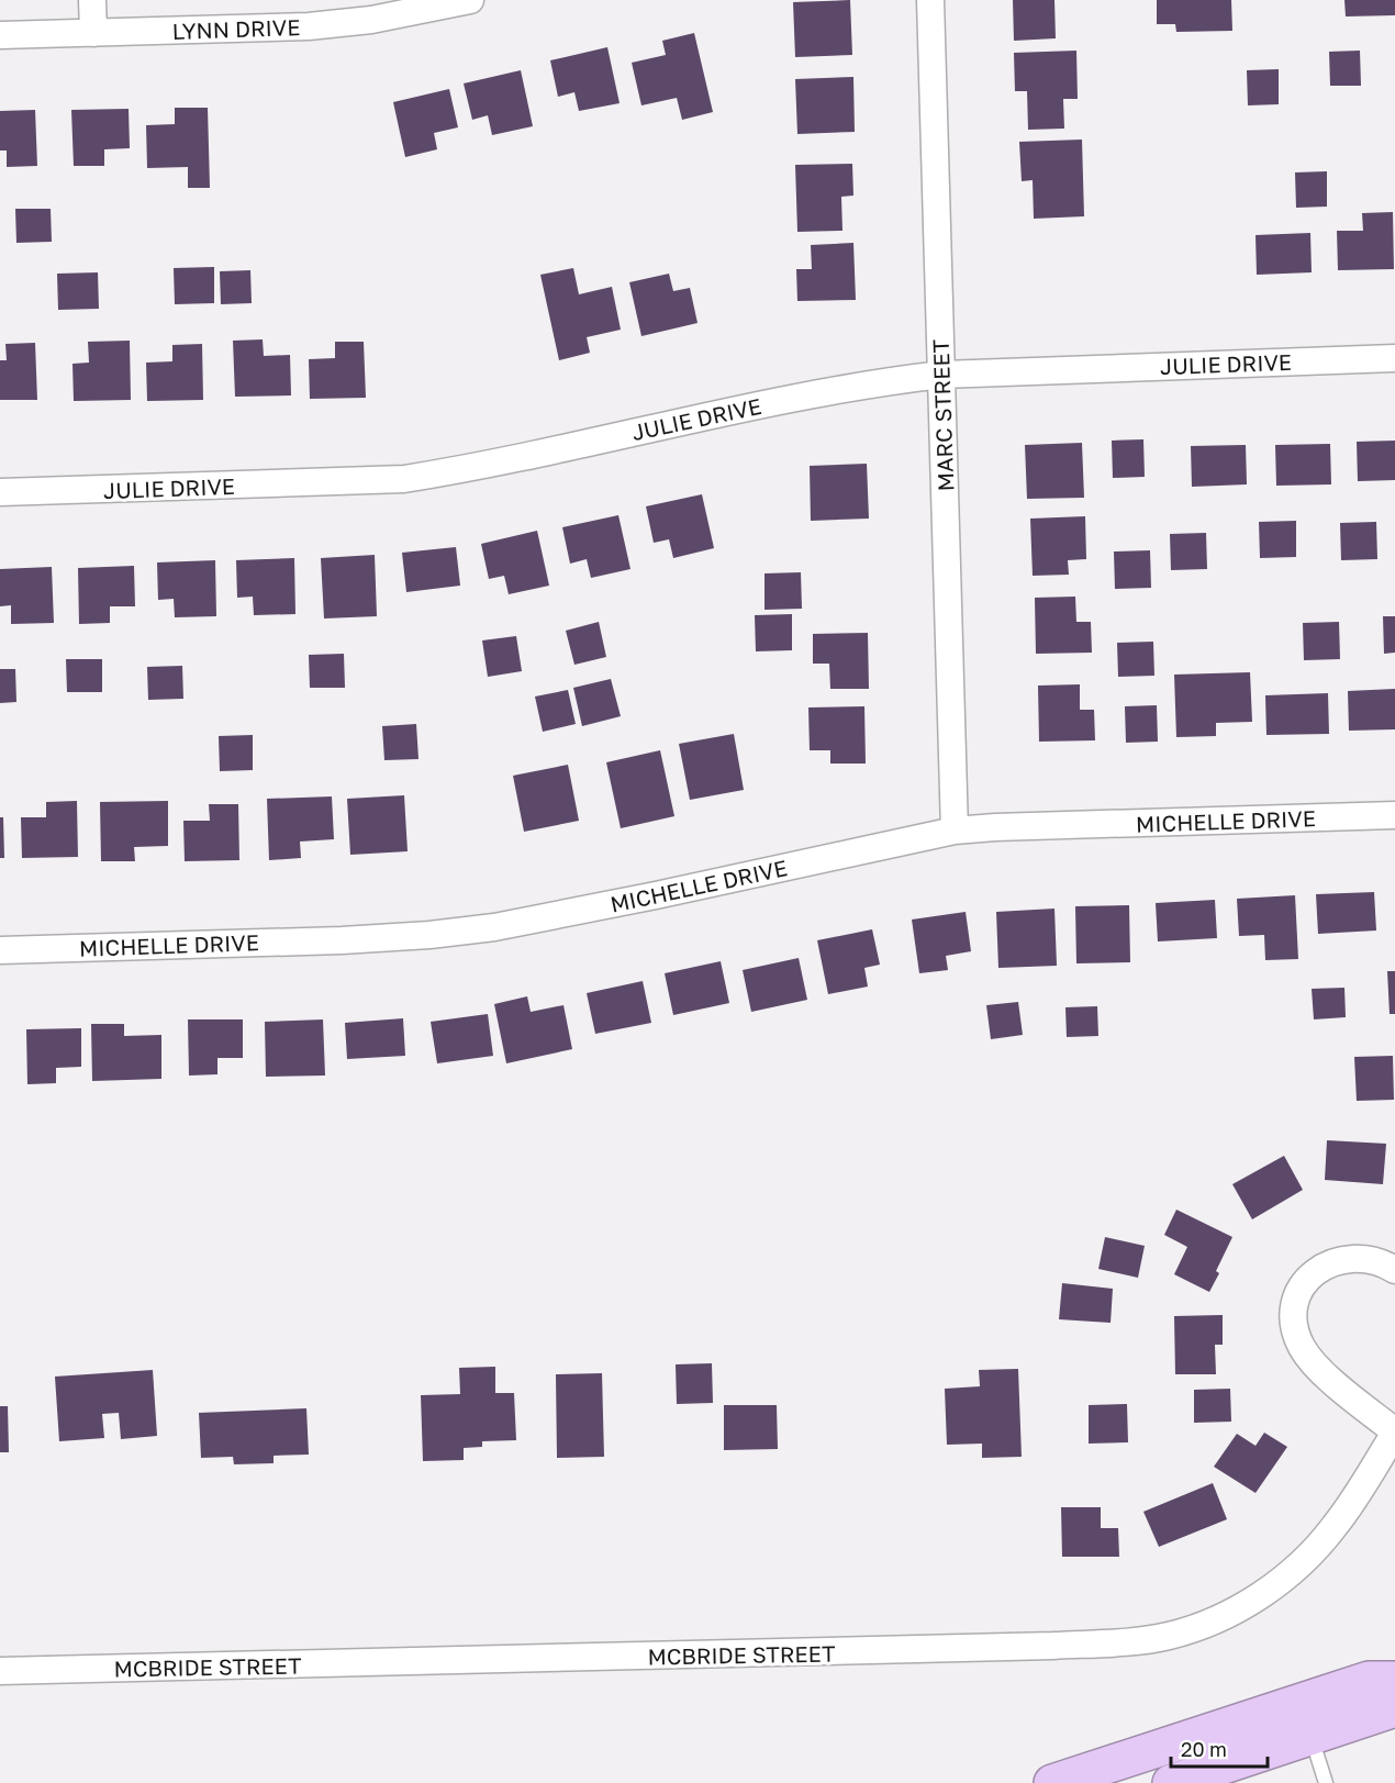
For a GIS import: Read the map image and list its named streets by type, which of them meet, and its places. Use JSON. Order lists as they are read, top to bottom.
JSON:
{
  "streets": {
    "street": [
      "LYNN DRIVE",
      "JULIE DRIVE",
      "MARC STREET",
      "MICHELLE DRIVE",
      "MCBRIDE STREET"
    ]
  },
  "crossings": [
    ["JULIE DRIVE", "MARC STREET"],
    ["MARC STREET", "MICHELLE DRIVE"]
  ],
  "scale_bar": "20 m"
}
